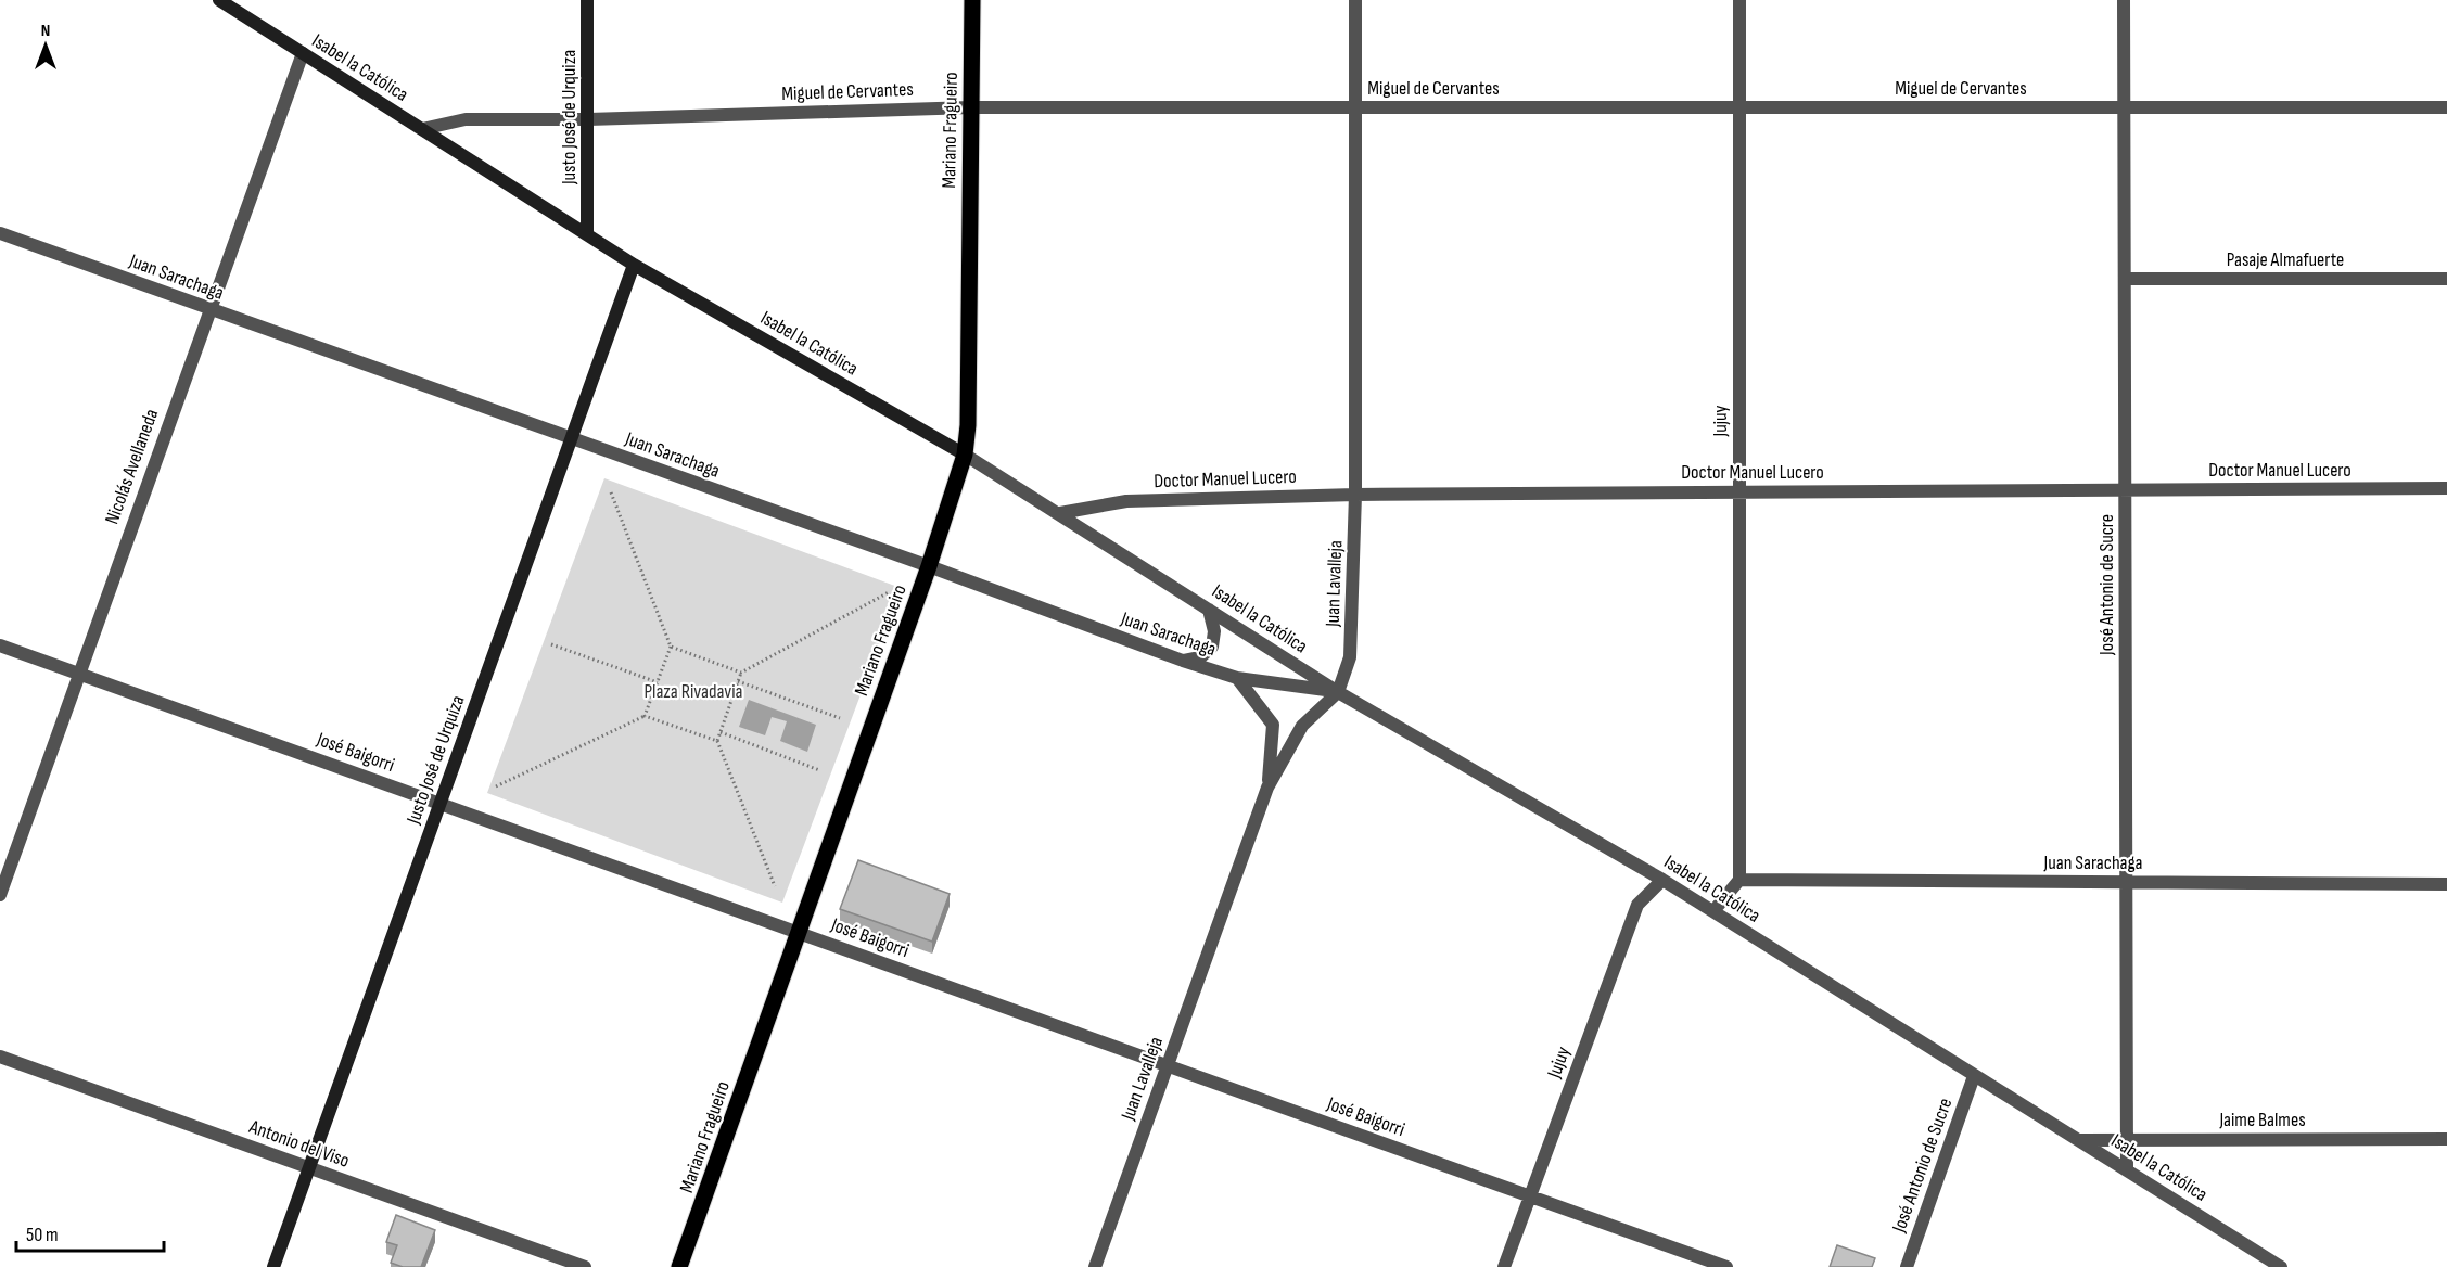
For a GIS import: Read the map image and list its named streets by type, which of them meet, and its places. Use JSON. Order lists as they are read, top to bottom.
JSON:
{
  "streets": {
    "main road": ["Mariano Fragueiro"],
    "street": [
      "Isabel la Católica",
      "Miguel de Cervantes",
      "Justo José de Urquiza",
      "Pasaje Almafuerte",
      "Juan Sarachaga",
      "Jujuy",
      "Nicolás Avellaneda",
      "Doctor Manuel Lucero",
      "Juan Lavalleja",
      "José Antonio de Sucre",
      "José Baigorri",
      "Jaime Balmes",
      "Antonio del Viso"
    ]
  },
  "crossings": [
    ["Isabel la Católica", "Miguel de Cervantes"],
    ["Isabel la Católica", "Justo José de Urquiza"],
    ["Isabel la Católica", "Mariano Fragueiro"],
    ["Isabel la Católica", "Juan Sarachaga"],
    ["Isabel la Católica", "Jujuy"],
    ["Isabel la Católica", "Nicolás Avellaneda"],
    ["Isabel la Católica", "Doctor Manuel Lucero"],
    ["Isabel la Católica", "Juan Lavalleja"],
    ["Isabel la Católica", "José Antonio de Sucre"],
    ["Isabel la Católica", "Jaime Balmes"],
    ["Miguel de Cervantes", "Justo José de Urquiza"],
    ["Miguel de Cervantes", "Mariano Fragueiro"],
    ["Miguel de Cervantes", "Jujuy"],
    ["Miguel de Cervantes", "Juan Lavalleja"],
    ["Miguel de Cervantes", "José Antonio de Sucre"],
    ["Justo José de Urquiza", "Juan Sarachaga"],
    ["Justo José de Urquiza", "José Baigorri"],
    ["Justo José de Urquiza", "Antonio del Viso"],
    ["Mariano Fragueiro", "Juan Sarachaga"],
    ["Mariano Fragueiro", "José Baigorri"],
    ["Pasaje Almafuerte", "José Antonio de Sucre"],
    ["Juan Sarachaga", "Jujuy"],
    ["Juan Sarachaga", "Nicolás Avellaneda"],
    ["Juan Sarachaga", "Juan Lavalleja"],
    ["Juan Sarachaga", "José Antonio de Sucre"],
    ["Jujuy", "Doctor Manuel Lucero"],
    ["Jujuy", "José Baigorri"],
    ["Nicolás Avellaneda", "José Baigorri"],
    ["Doctor Manuel Lucero", "Juan Lavalleja"],
    ["Doctor Manuel Lucero", "José Antonio de Sucre"],
    ["Juan Lavalleja", "José Baigorri"],
    ["José Antonio de Sucre", "Jaime Balmes"]
  ],
  "parks": ["Plaza Rivadavia"],
  "scale_bar": "50 m",
  "north": "top"
}
